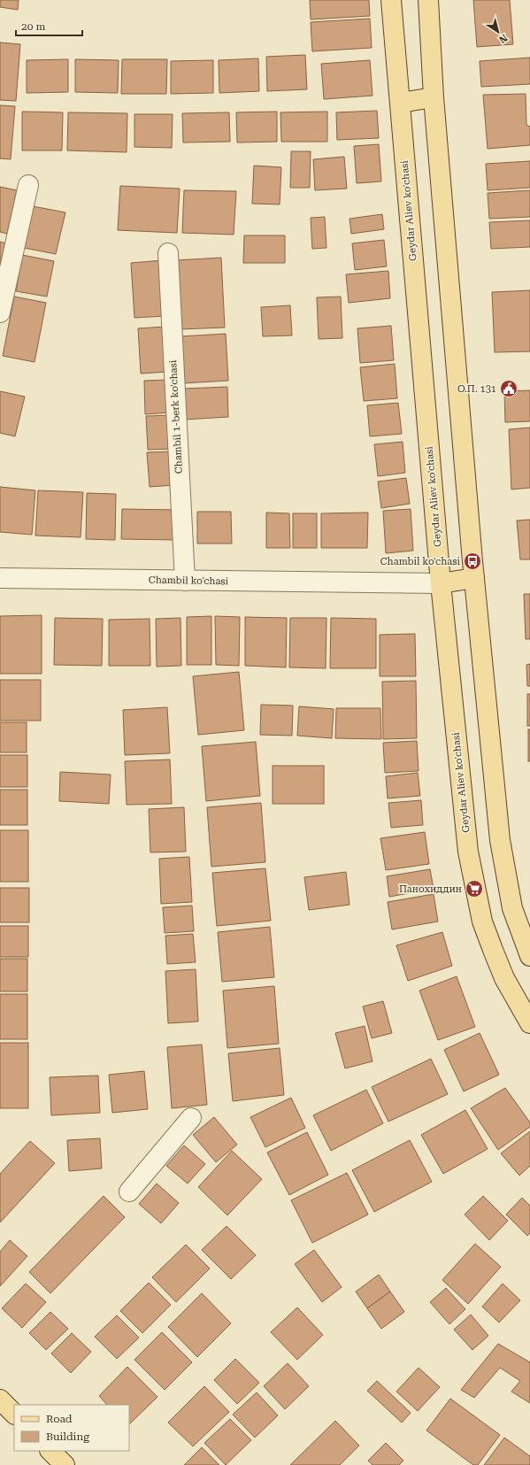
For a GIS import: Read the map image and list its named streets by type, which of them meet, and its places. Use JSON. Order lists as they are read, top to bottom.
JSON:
{
  "streets": {
    "main road": ["Geydar Aliev ko'chasi"],
    "street": ["Chambil 1-berk ko'chasi", "Chambil ko'chasi"]
  },
  "crossings": [
    ["Geydar Aliev ko'chasi", "Chambil ko'chasi"],
    ["Chambil 1-berk ko'chasi", "Chambil ko'chasi"]
  ],
  "places": {
    "public building": ["О.П. 131"],
    "bus stop": ["Chambil ko'chasi"],
    "supermarket": ["Панохиддин"]
  },
  "legend": ["Road", "Building"],
  "scale_bar": "20 m",
  "north": "bottom right"
}
